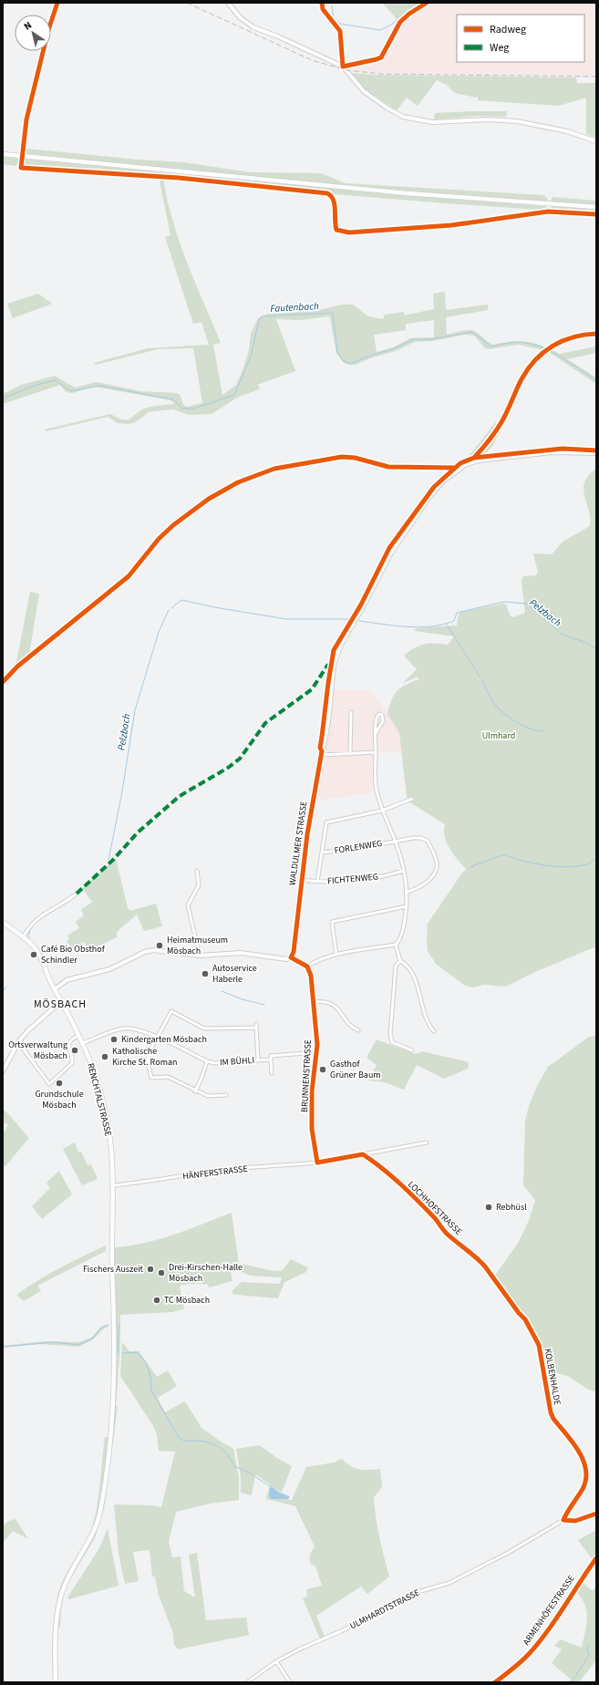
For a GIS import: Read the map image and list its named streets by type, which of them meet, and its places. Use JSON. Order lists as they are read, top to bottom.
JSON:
{
  "streets": {
    "main road": ["RENCHTALSTRASSE"],
    "street": [
      "WALDULMER STRASSE",
      "FORLENWEG",
      "FICHTENWEG",
      "IM BÜHLI",
      "BRUNNENSTRASSE",
      "HÄNFERSTRASSE",
      "LOCHHOFSTRASSE",
      "KOLBENHALDE",
      "ULMHARDTSTRASSE",
      "ARMENHÖFESTRASSE"
    ]
  },
  "crossings": [
    ["WALDULMER STRASSE", "FICHTENWEG"],
    ["IM BÜHLI", "BRUNNENSTRASSE"],
    ["IM BÜHLI", "RENCHTALSTRASSE"],
    ["BRUNNENSTRASSE", "HÄNFERSTRASSE"],
    ["RENCHTALSTRASSE", "HÄNFERSTRASSE"],
    ["LOCHHOFSTRASSE", "KOLBENHALDE"],
    ["KOLBENHALDE", "ULMHARDTSTRASSE"]
  ],
  "districts": ["MÖSBACH"],
  "water": ["Fautenbach", "Pelzbach"],
  "parks": ["Ulmhard"],
  "places": [
    "Heimatmuseum Mösbach",
    "Café Bio Obsthof Schindler",
    "Autoservice Haberle",
    "Kindergarten Mösbach",
    "Ortsverwaltung Mösbach",
    "Katholische Kirche St. Roman",
    "Gasthof Grüner Baum",
    "Grundschule Mösbach",
    "Rebhüsl",
    "Fischers Auszeit",
    "Drei-Kirschen-Halle Mösbach",
    "TC Mösbach"
  ],
  "legend": ["Radweg", "Weg"],
  "north": "top left"
}
